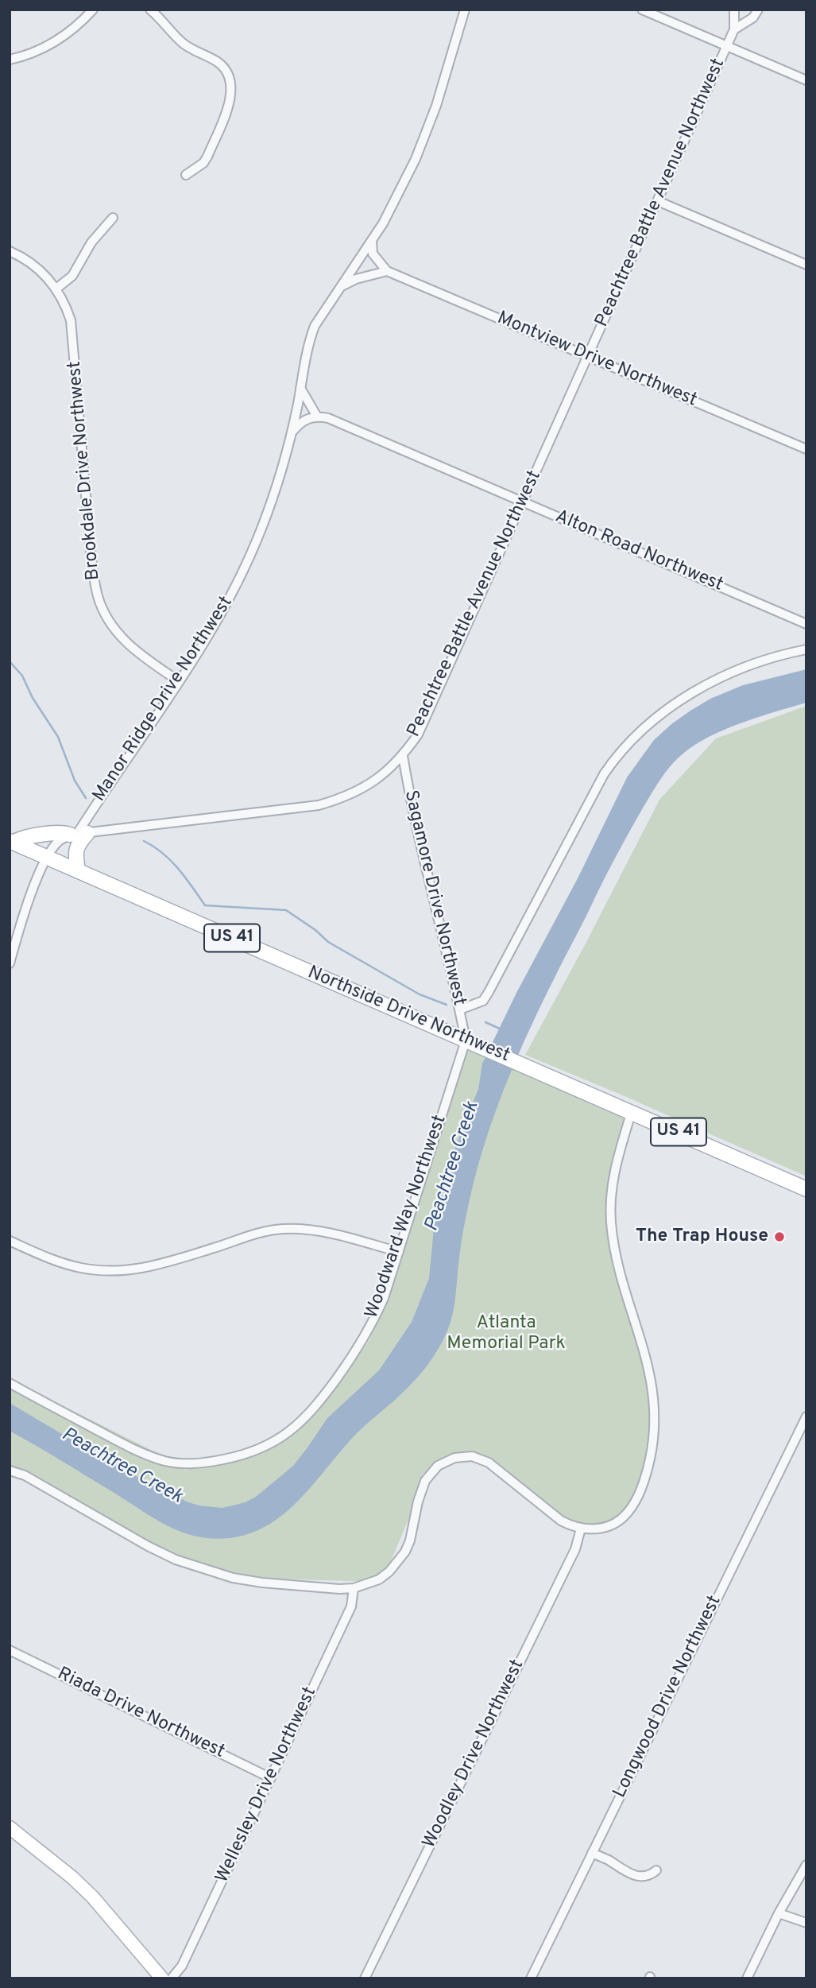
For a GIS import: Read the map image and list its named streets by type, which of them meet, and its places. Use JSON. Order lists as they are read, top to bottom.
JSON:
{
  "streets": {
    "main road": ["US 41", "Northside Drive Northwest"],
    "street": [
      "Peachtree Battle Avenue Northwest",
      "Montview Drive Northwest",
      "Brookdale Drive Northwest",
      "Alton Road Northwest",
      "Manor Ridge Drive Northwest",
      "Sagamore Drive Northwest",
      "Woodward Way Northwest",
      "Longwood Drive Northwest",
      "Riada Drive Northwest",
      "Woodley Drive Northwest",
      "Wellesley Drive Northwest"
    ]
  },
  "crossings": [
    ["Peachtree Battle Avenue Northwest", "Montview Drive Northwest"],
    ["Peachtree Battle Avenue Northwest", "Alton Road Northwest"],
    ["Peachtree Battle Avenue Northwest", "Manor Ridge Drive Northwest"],
    ["Peachtree Battle Avenue Northwest", "Sagamore Drive Northwest"],
    ["Brookdale Drive Northwest", "Manor Ridge Drive Northwest"],
    ["Sagamore Drive Northwest", "Northside Drive Northwest"],
    ["Sagamore Drive Northwest", "Woodward Way Northwest"],
    ["Northside Drive Northwest", "Woodward Way Northwest"],
    ["Riada Drive Northwest", "Wellesley Drive Northwest"]
  ],
  "water": ["Peachtree Creek"],
  "parks": ["Atlanta Memorial Park"],
  "places": ["The Trap House"]
}
